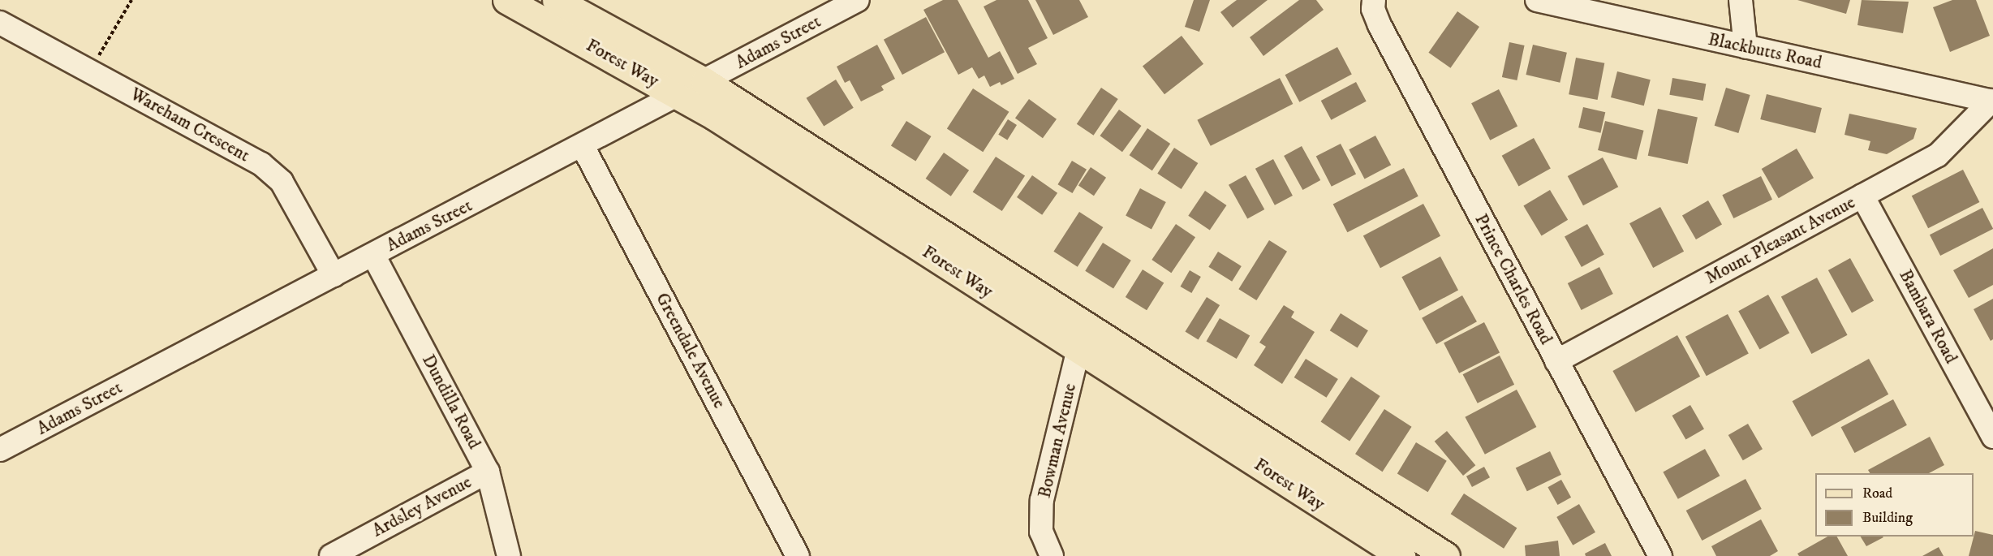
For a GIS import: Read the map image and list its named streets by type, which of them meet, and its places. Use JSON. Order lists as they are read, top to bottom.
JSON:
{
  "streets": {
    "main road": ["Forest Way"],
    "street": [
      "Adams Street",
      "Blackbutts Road",
      "Wareham Crescent",
      "Mount Pleasant Avenue",
      "Prince Charles Road",
      "Bambara Road",
      "Greendale Avenue",
      "Dundilla Road",
      "Bowman Avenue",
      "Ardsley Avenue"
    ]
  },
  "crossings": [
    ["Adams Street", "Forest Way"],
    ["Adams Street", "Wareham Crescent"],
    ["Adams Street", "Greendale Avenue"],
    ["Adams Street", "Dundilla Road"],
    ["Blackbutts Road", "Mount Pleasant Avenue"],
    ["Forest Way", "Bowman Avenue"],
    ["Mount Pleasant Avenue", "Prince Charles Road"],
    ["Mount Pleasant Avenue", "Bambara Road"],
    ["Dundilla Road", "Ardsley Avenue"]
  ],
  "legend": ["Road", "Building"]
}
